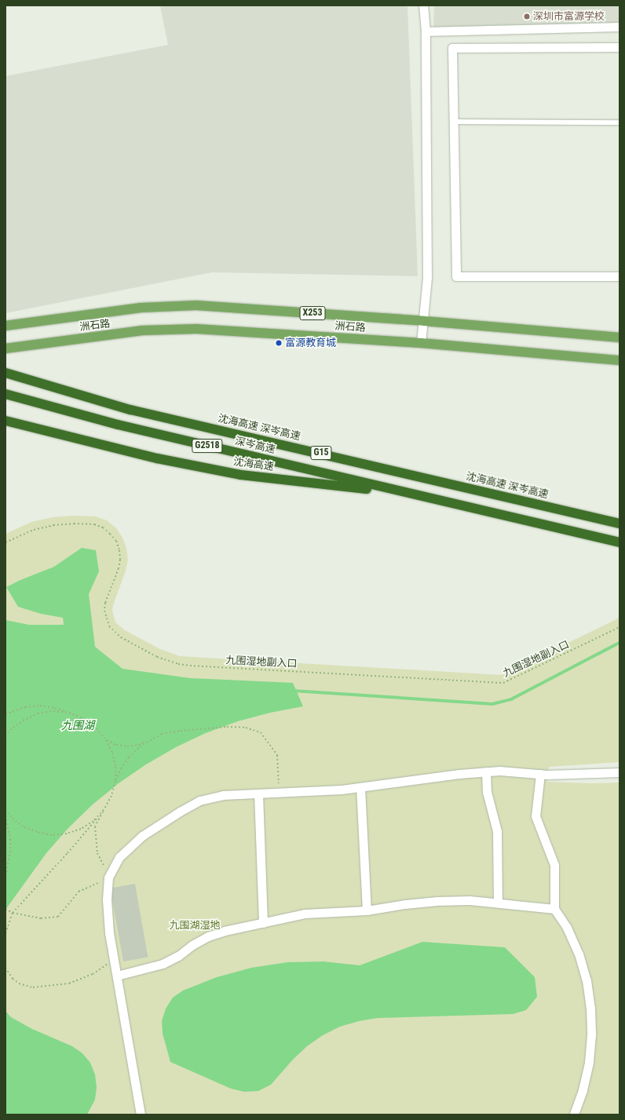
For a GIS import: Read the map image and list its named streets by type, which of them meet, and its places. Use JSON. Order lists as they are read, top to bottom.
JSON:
{
  "streets": {
    "highway": [
      "沈海高速 深岑高速",
      "G2518",
      "深岑高速",
      "G15",
      "沈海高速"
    ],
    "main road": ["X253", "洲石路"],
    "path": ["九围湿地副入口"]
  },
  "crossings": [
    ["深岑高速", "沈海高速"]
  ],
  "water": ["九围湖"],
  "parks": ["九围湖湿地"],
  "places": ["深圳市富源学校", "富源教育城"]
}
